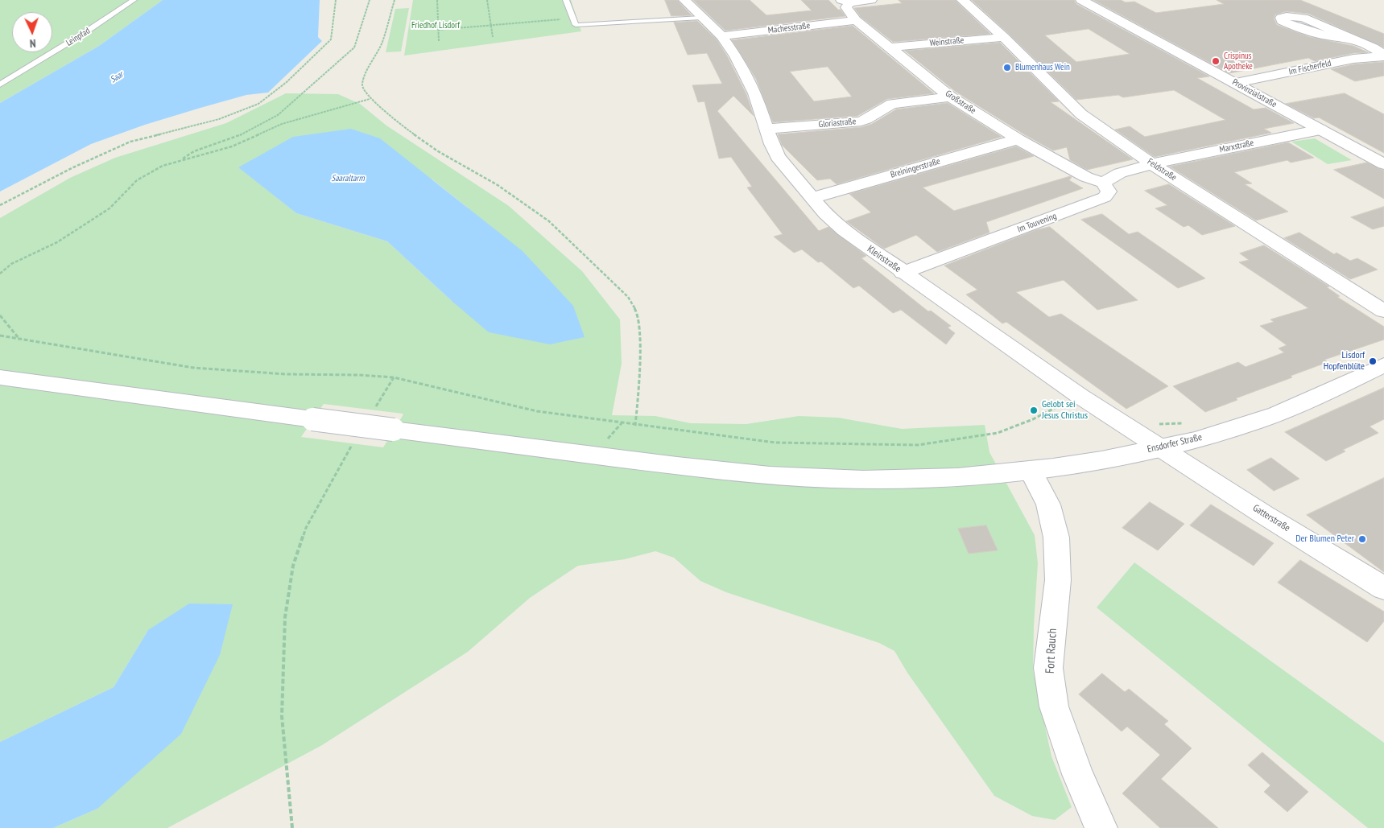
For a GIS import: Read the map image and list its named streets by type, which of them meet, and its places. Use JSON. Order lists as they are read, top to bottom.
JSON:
{
  "streets": {
    "street": [
      "Machesstraße",
      "Weinstraße",
      "Im Fischerfeld",
      "Provinzialstraße",
      "Großstraße",
      "Gloriastraße",
      "Marxstraße",
      "Breiningerstraße",
      "Feldstraße",
      "Im Touvening",
      "Kleinstraße",
      "Ensdorfer Straße",
      "Gatterstraße",
      "Fort Rauch"
    ],
    "lane": ["Leinpfad"]
  },
  "crossings": [
    ["Machesstraße", "Großstraße"],
    ["Machesstraße", "Kleinstraße"],
    ["Weinstraße", "Großstraße"],
    ["Weinstraße", "Feldstraße"],
    ["Im Fischerfeld", "Provinzialstraße"],
    ["Provinzialstraße", "Marxstraße"],
    ["Großstraße", "Gloriastraße"],
    ["Großstraße", "Breiningerstraße"],
    ["Großstraße", "Im Touvening"],
    ["Gloriastraße", "Kleinstraße"],
    ["Marxstraße", "Feldstraße"],
    ["Breiningerstraße", "Kleinstraße"],
    ["Im Touvening", "Kleinstraße"],
    ["Kleinstraße", "Ensdorfer Straße"],
    ["Kleinstraße", "Gatterstraße"],
    ["Ensdorfer Straße", "Gatterstraße"],
    ["Ensdorfer Straße", "Fort Rauch"]
  ],
  "water": ["Saar", "Saaraltarm"],
  "parks": ["Friedhof Lisdorf"],
  "places": [
    "Crispinus Apotheke",
    "Blumenhaus Wein",
    "Lisdorf Hopfenblüte",
    "Gelobt sei Jesus Christus",
    "Der Blumen Peter"
  ],
  "north": "bottom"
}
